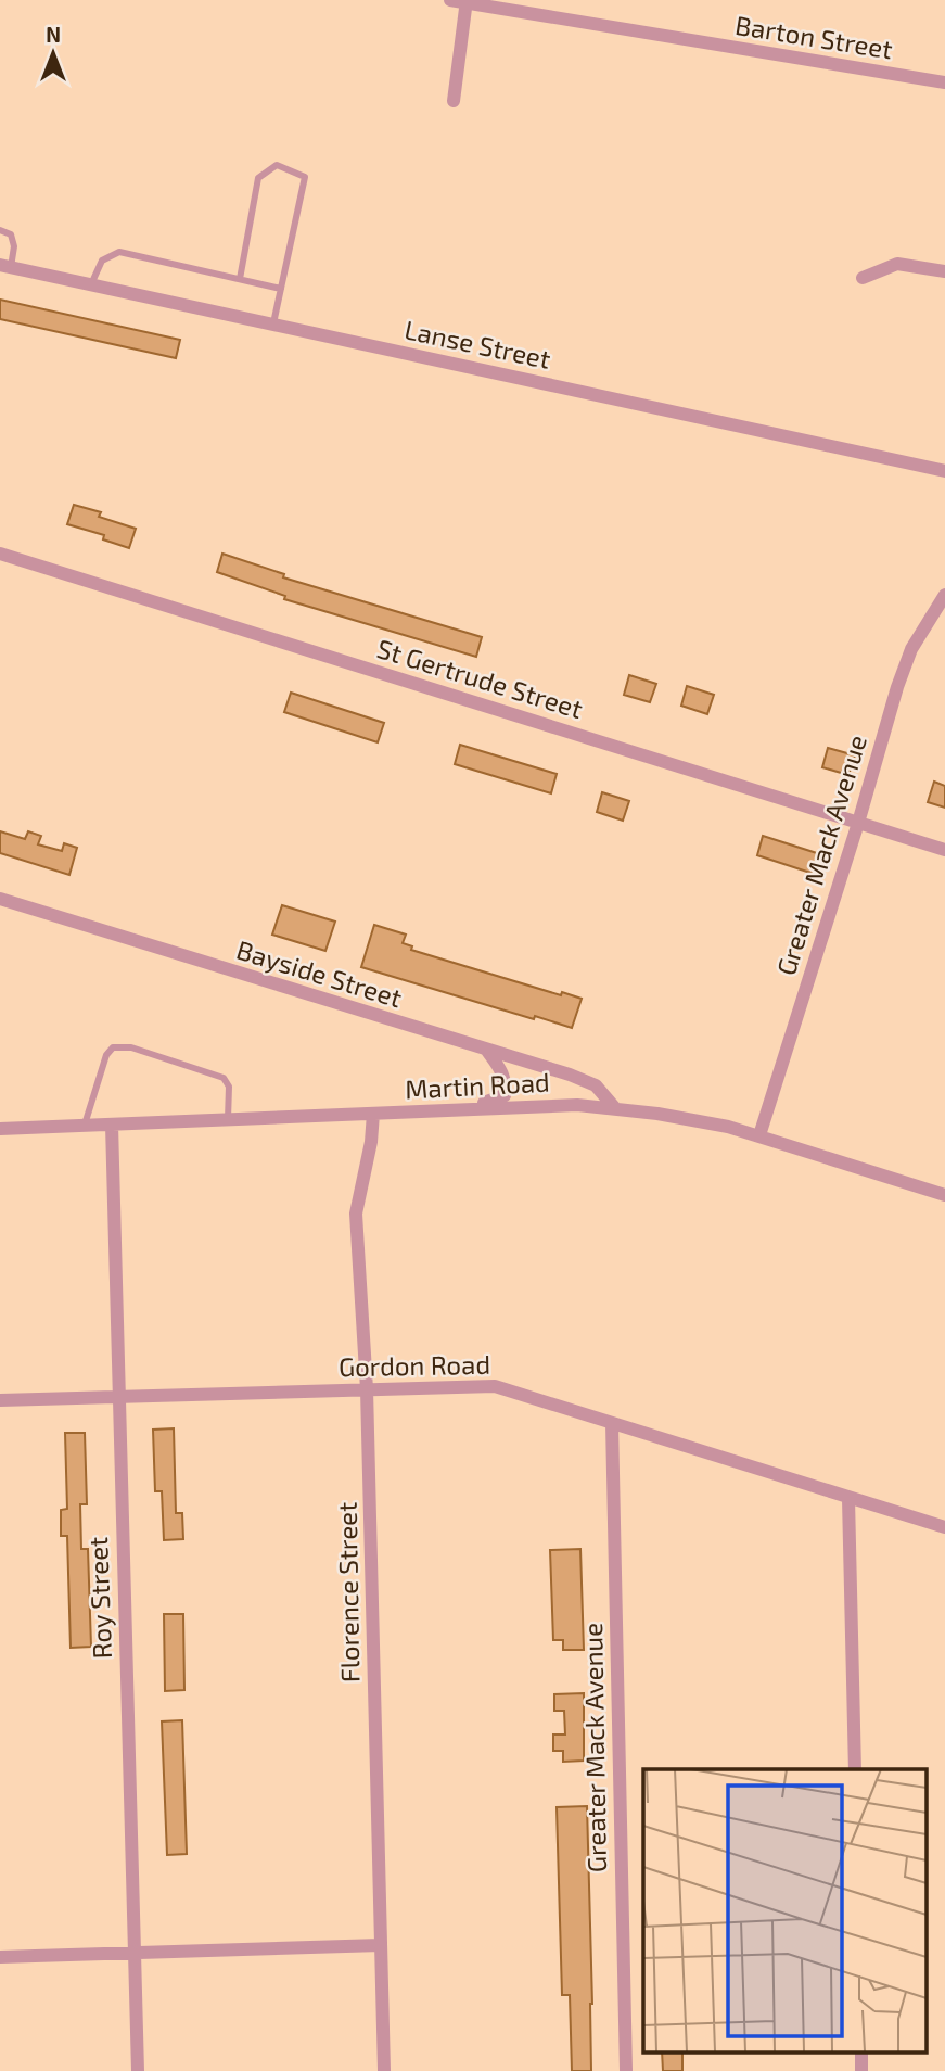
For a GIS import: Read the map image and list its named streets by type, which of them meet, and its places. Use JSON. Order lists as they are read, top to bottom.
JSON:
{
  "streets": {
    "street": [
      "Barton Street",
      "Lanse Street",
      "St Gertrude Street",
      "Greater Mack Avenue",
      "Bayside Street",
      "Martin Road",
      "Gordon Road",
      "Florence Street",
      "Roy Street"
    ]
  },
  "crossings": [
    ["St Gertrude Street", "Greater Mack Avenue"],
    ["Greater Mack Avenue", "Martin Road"],
    ["Greater Mack Avenue", "Gordon Road"],
    ["Bayside Street", "Martin Road"],
    ["Martin Road", "Florence Street"],
    ["Martin Road", "Roy Street"],
    ["Gordon Road", "Florence Street"],
    ["Gordon Road", "Roy Street"]
  ],
  "north": "top"
}
